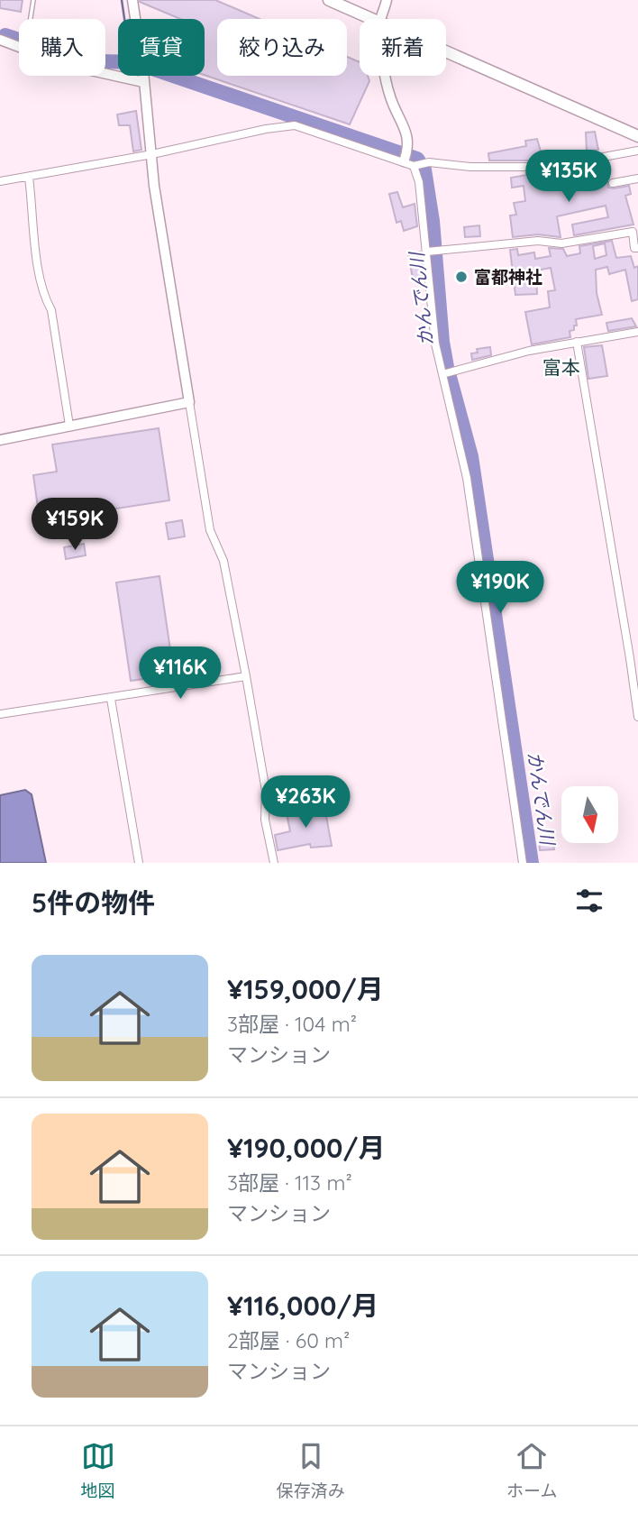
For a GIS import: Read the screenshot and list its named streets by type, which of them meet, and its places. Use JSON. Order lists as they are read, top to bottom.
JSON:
{
  "districts": ["富本"],
  "water": ["かんでん川"],
  "places": ["富都神社"],
  "north": "bottom",
  "page": {
    "chip": [
      "購入",
      "賃貸",
      "絞り込み",
      "新着"
    ],
    "price": [
      "¥135K",
      "¥159K",
      "¥190K",
      "¥116K",
      "¥263K"
    ],
    "heading": "5件の物件",
    "list": [
      {
        "name": "¥159,000/月",
        "note": "3部屋 · 104 m² · マンション"
      },
      {
        "name": "¥190,000/月",
        "note": "3部屋 · 113 m² · マンション"
      },
      {
        "name": "¥116,000/月",
        "note": "2部屋 · 60 m² · マンション"
      }
    ],
    "tabs": ["地図", "保存済み", "ホーム"]
  }
}
